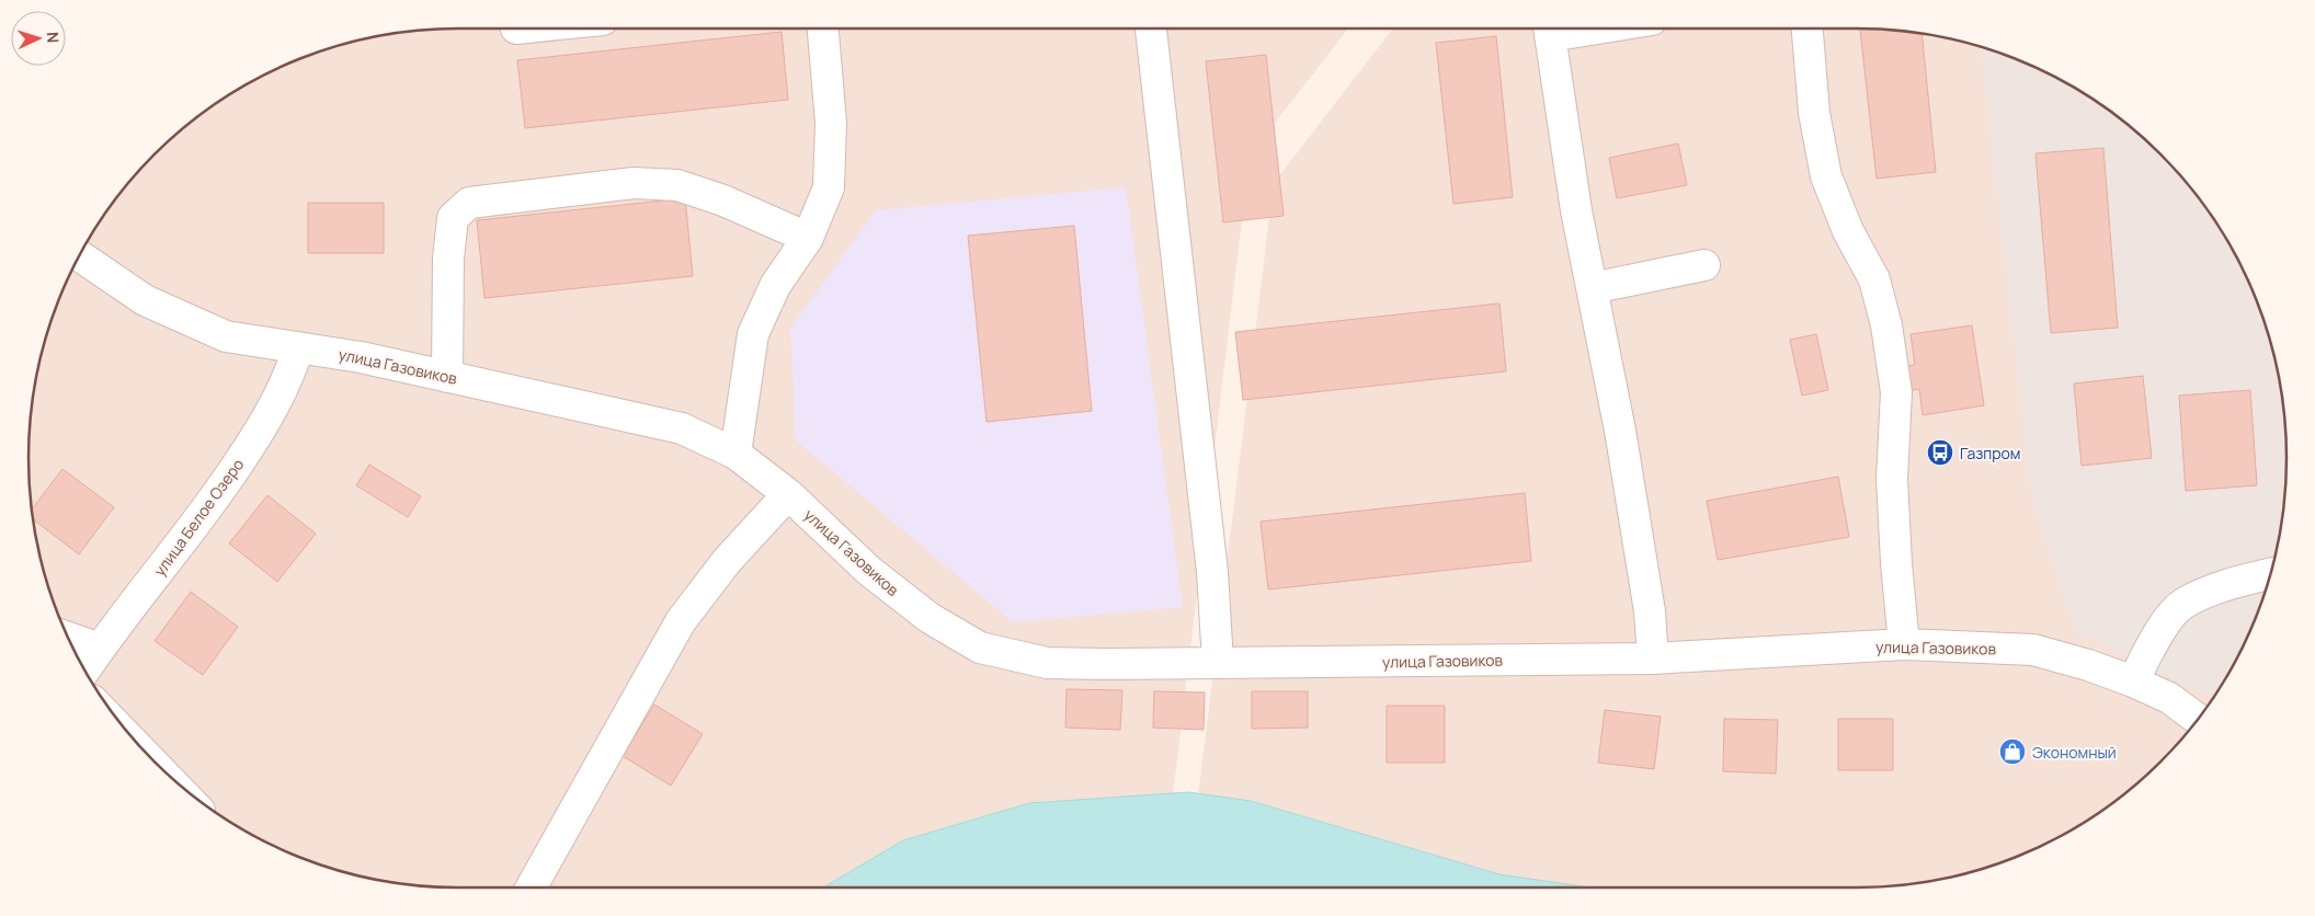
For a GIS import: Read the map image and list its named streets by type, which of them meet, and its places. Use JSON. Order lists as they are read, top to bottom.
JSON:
{
  "streets": {
    "street": ["улица Газовиков", "улица Белое Озеро"]
  },
  "crossings": [
    ["улица Газовиков", "улица Белое Озеро"]
  ],
  "places": {
    "bus stop": ["Газпром"],
    "shop": ["Экономный"]
  },
  "north": "right"
}
